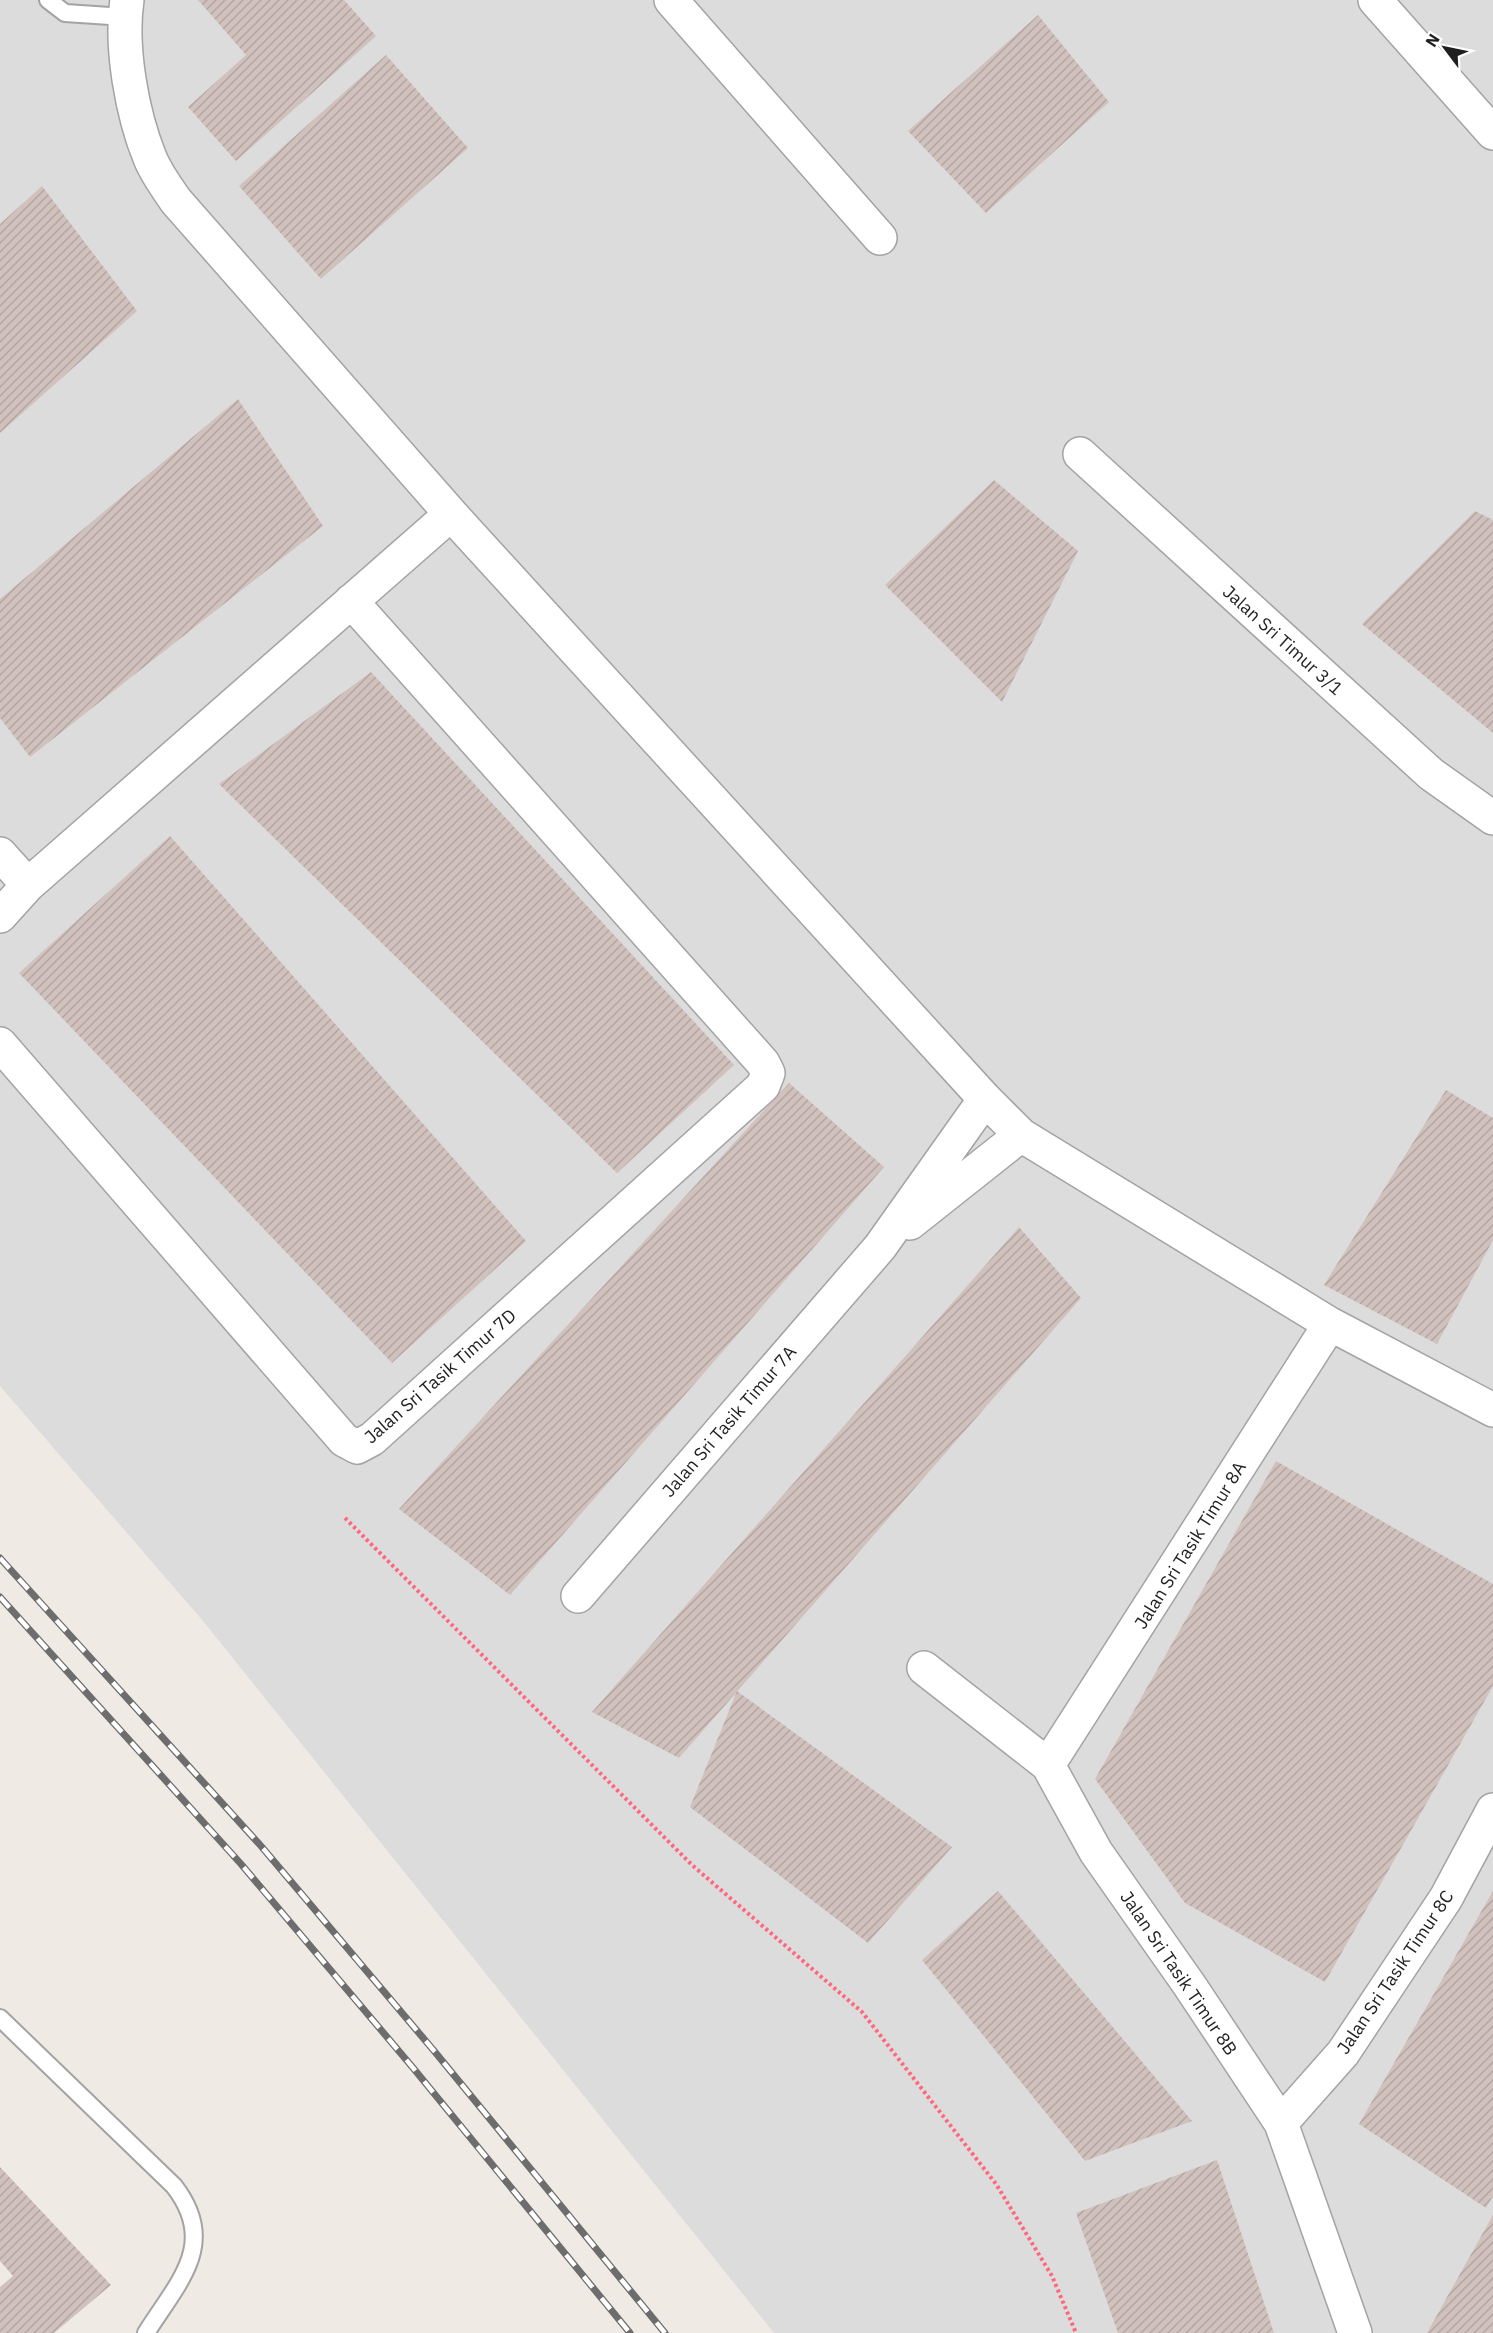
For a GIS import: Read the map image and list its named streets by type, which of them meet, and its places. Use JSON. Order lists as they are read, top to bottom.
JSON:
{
  "streets": {
    "street": [
      "Jalan Sri Timur 3/1",
      "Jalan Sri Tasik Timur 7D",
      "Jalan Sri Tasik Timur 7A",
      "Jalan Sri Tasik Timur 8A",
      "Jalan Sri Tasik Timur 8C",
      "Jalan Sri Tasik Timur 8B"
    ]
  },
  "crossings": [
    ["Jalan Sri Tasik Timur 8A", "Jalan Sri Tasik Timur 8B"],
    ["Jalan Sri Tasik Timur 8C", "Jalan Sri Tasik Timur 8B"]
  ],
  "north": "top left"
}
